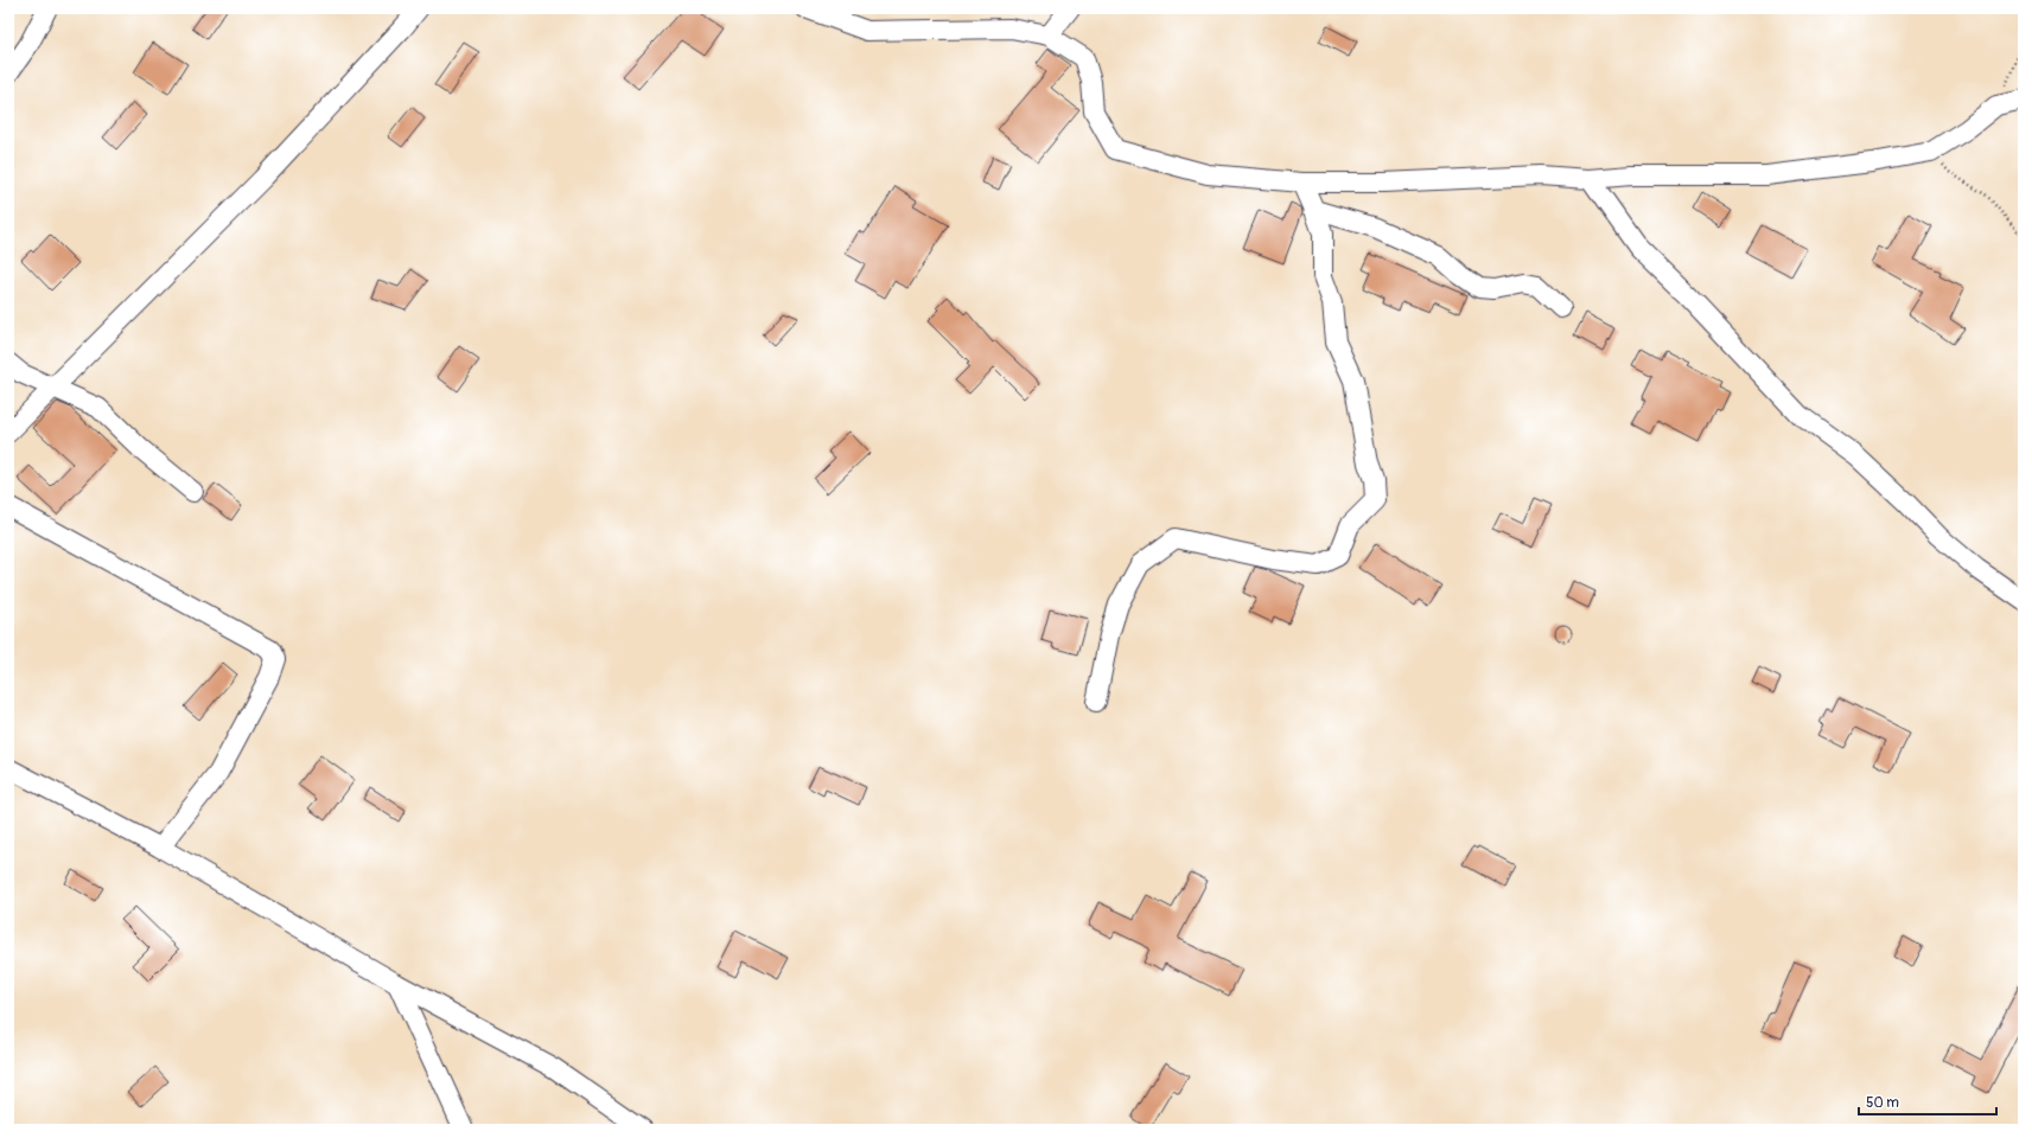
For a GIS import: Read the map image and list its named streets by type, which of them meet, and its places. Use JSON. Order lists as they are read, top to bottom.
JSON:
{
  "scale_bar": "50 m"
}
